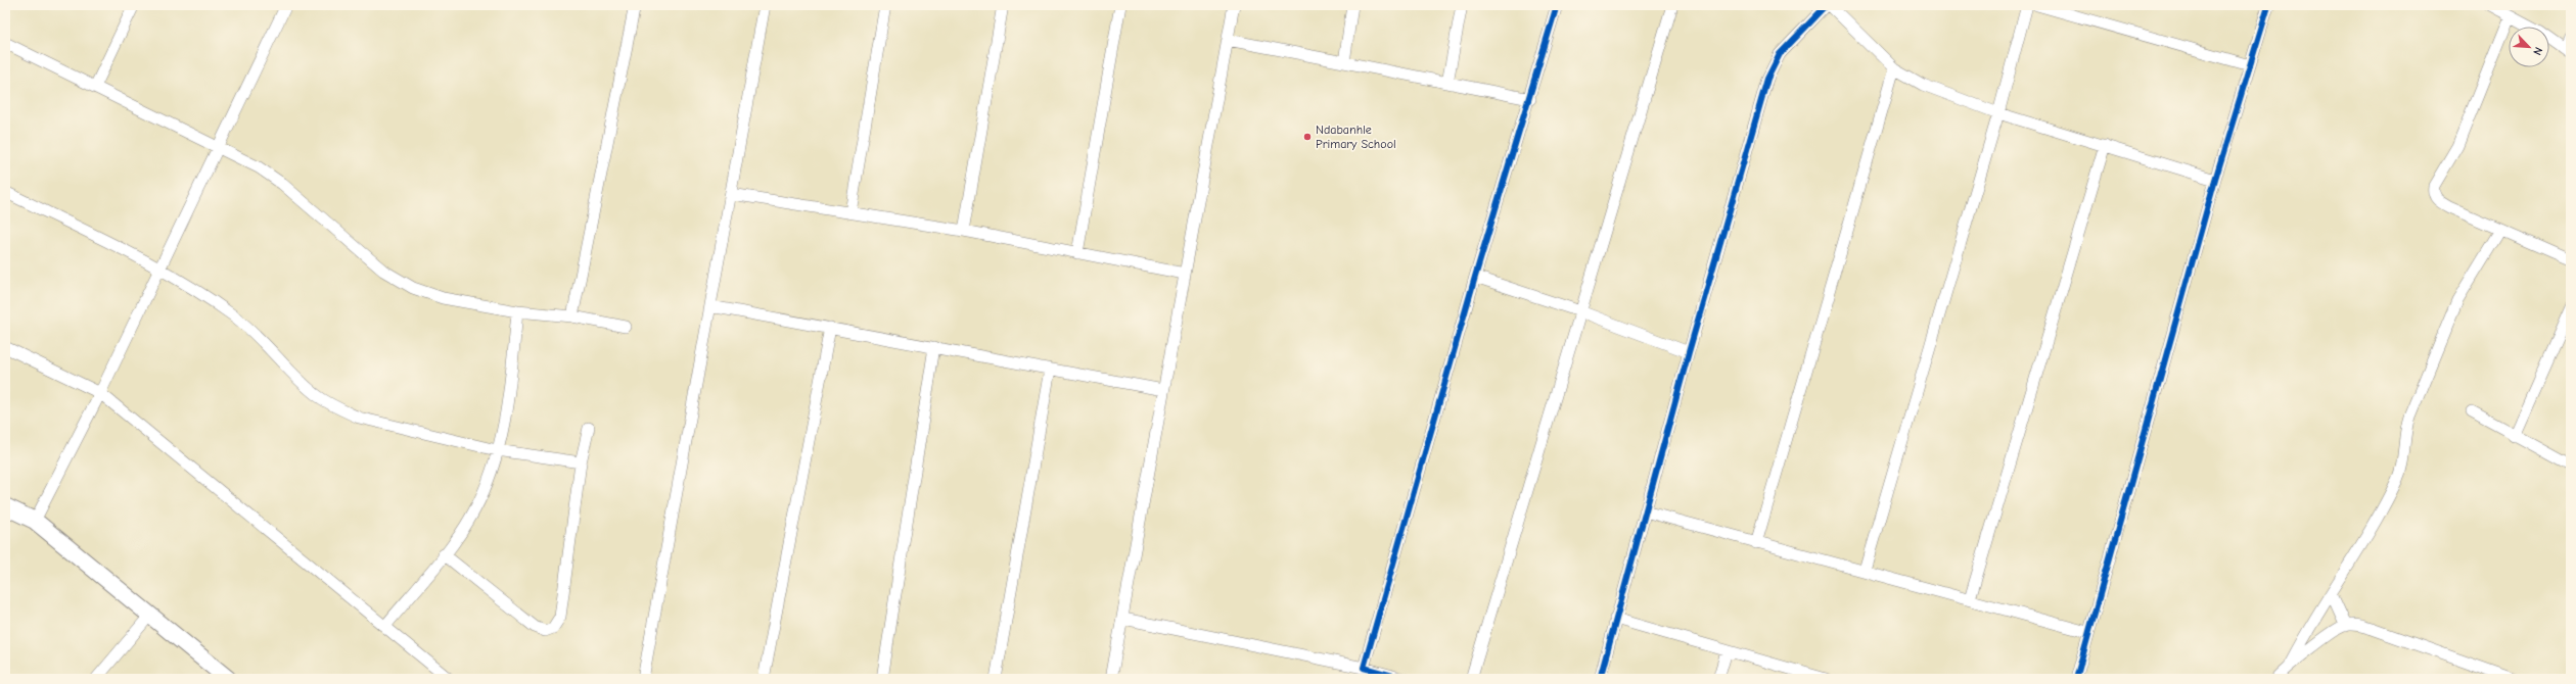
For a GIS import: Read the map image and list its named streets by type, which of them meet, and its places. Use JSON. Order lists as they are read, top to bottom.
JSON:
{
  "places": ["Ndabanhle Primary School"],
  "north": "bottom right"
}
